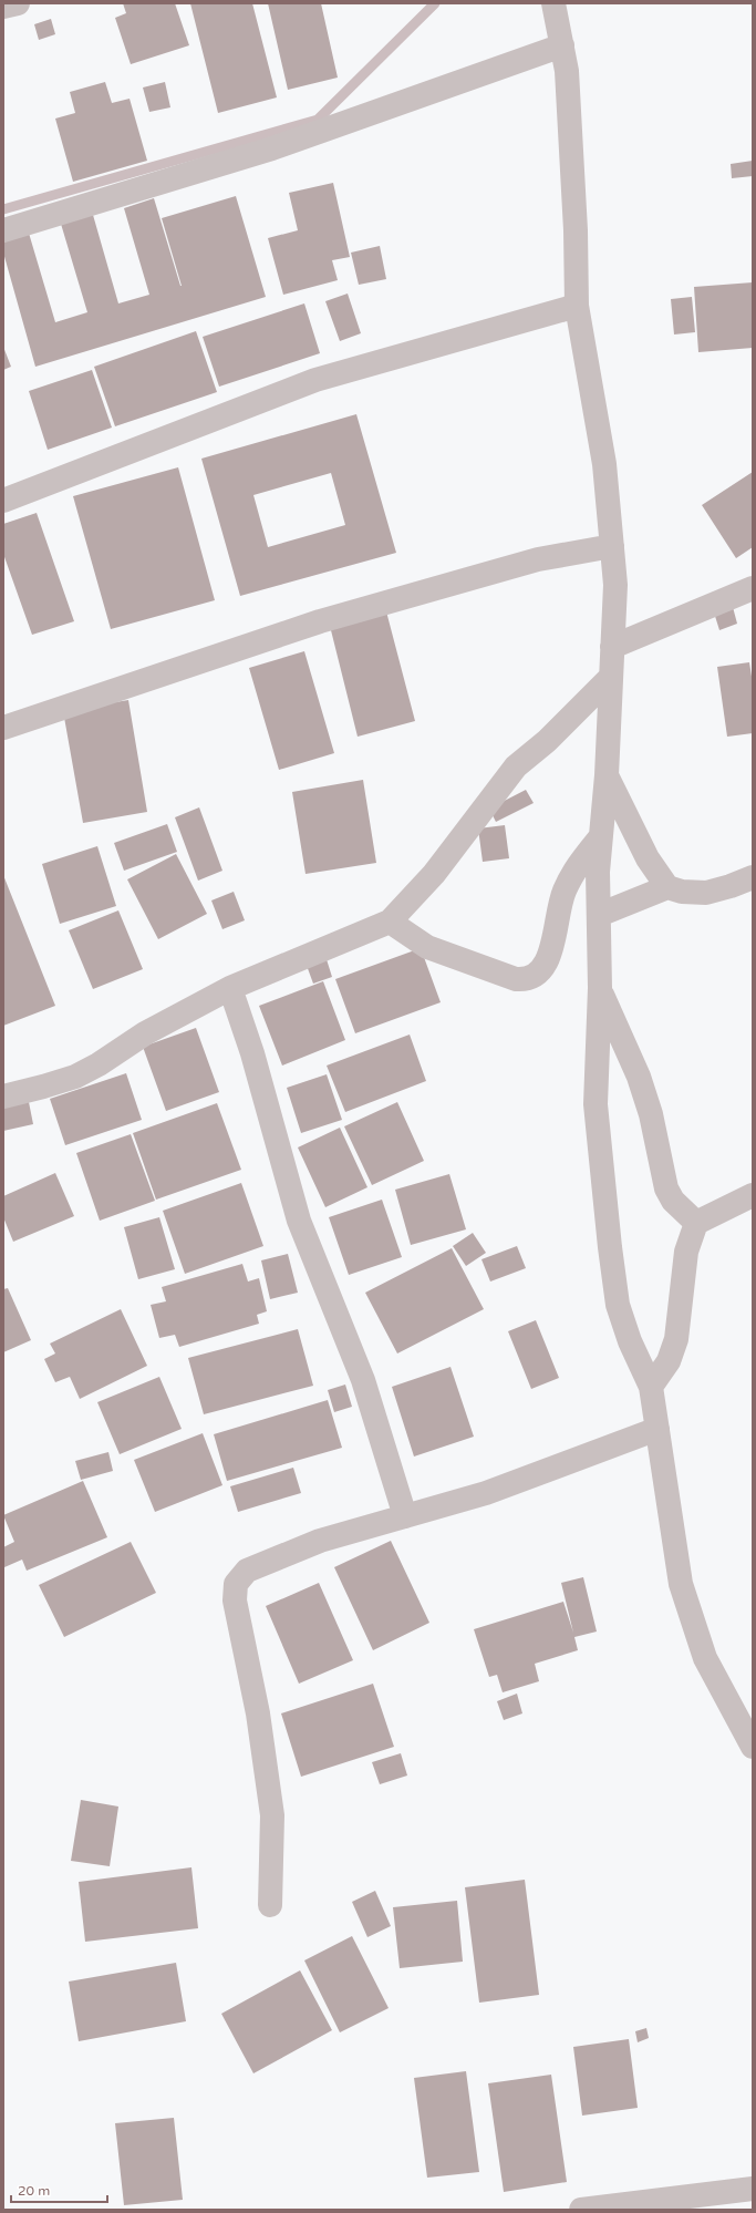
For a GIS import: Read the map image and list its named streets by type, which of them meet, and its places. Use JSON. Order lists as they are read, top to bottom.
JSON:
{
  "scale_bar": "20 m"
}
